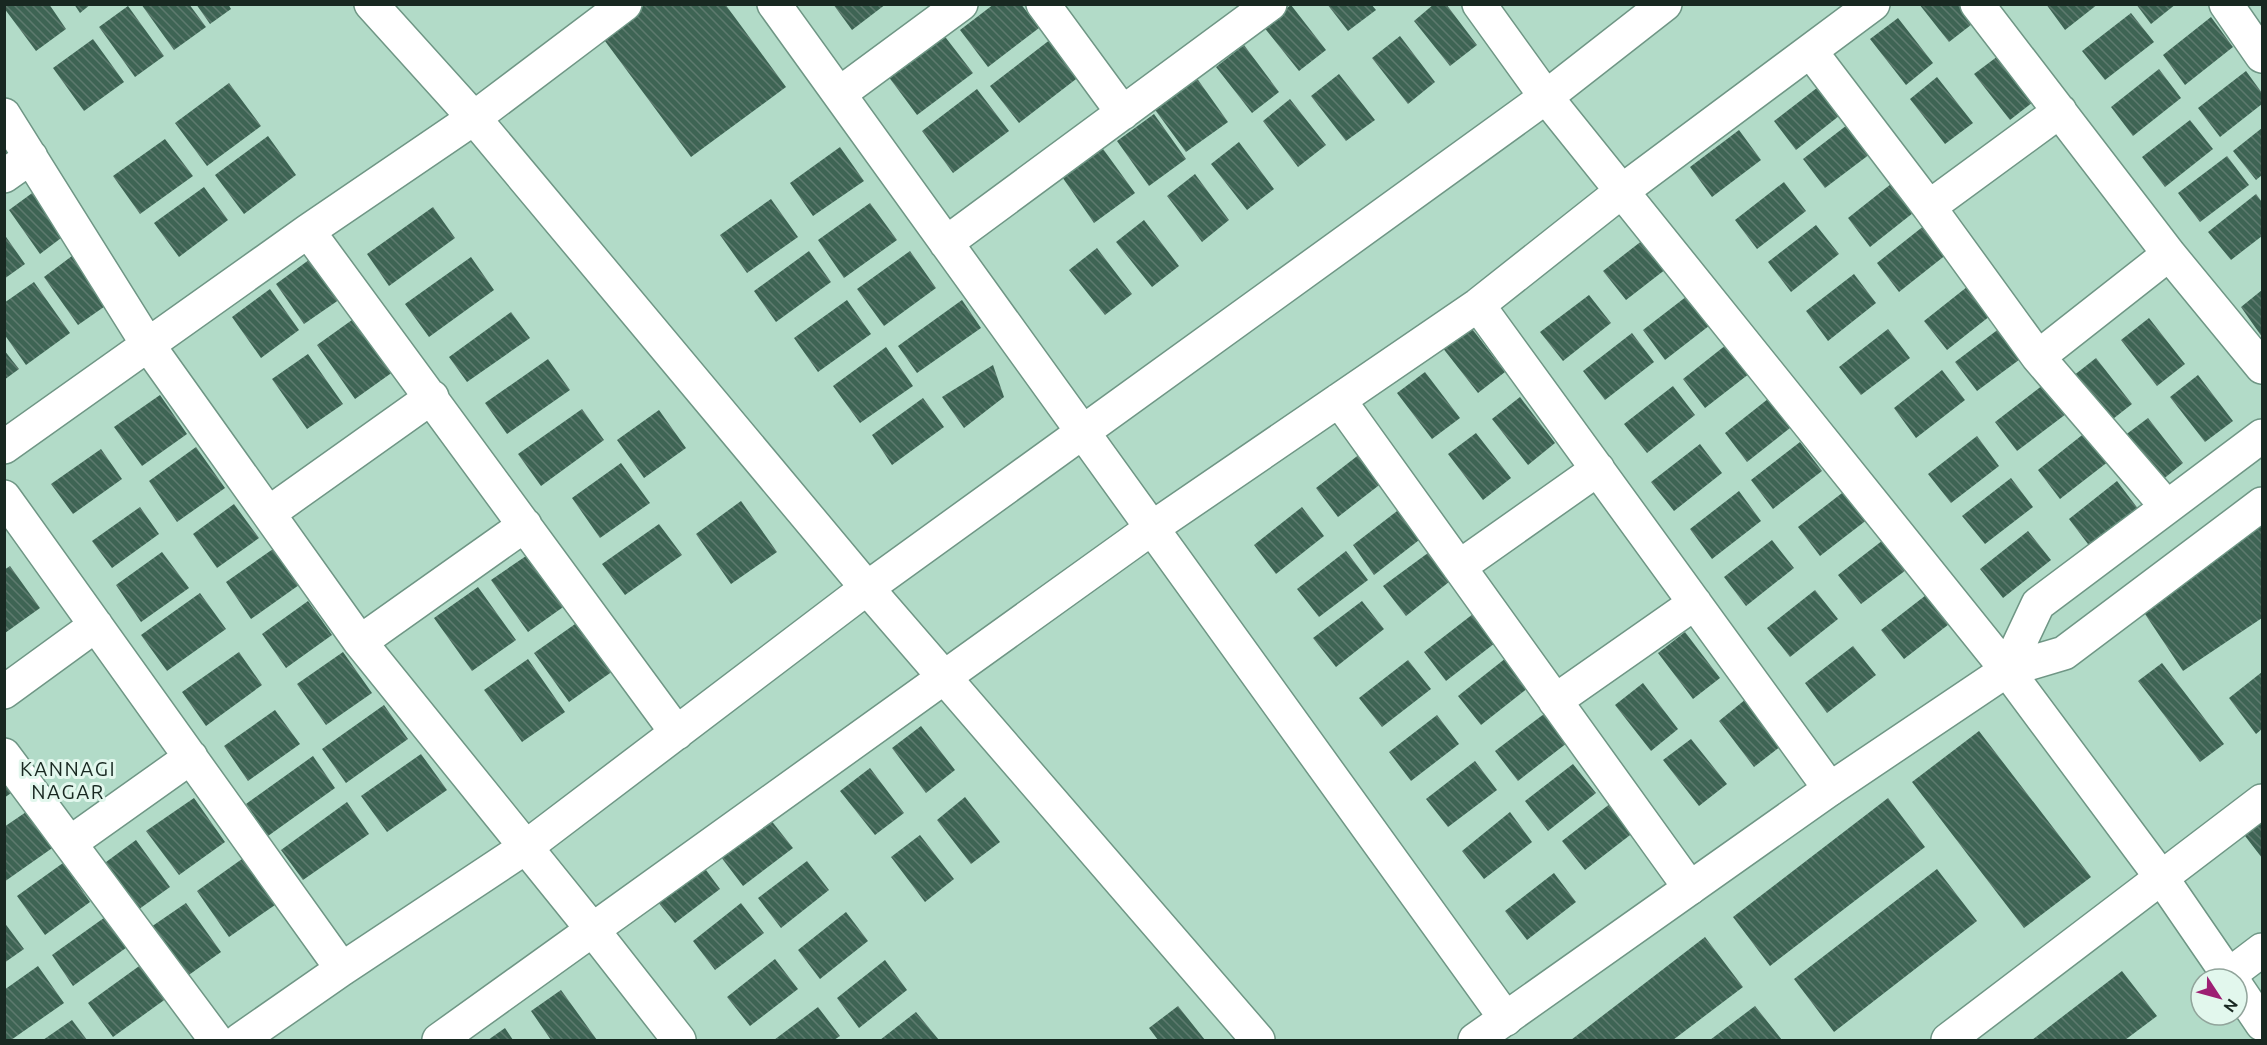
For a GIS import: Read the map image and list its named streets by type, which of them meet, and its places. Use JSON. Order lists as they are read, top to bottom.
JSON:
{
  "districts": ["KANNAGI NAGAR"],
  "north": "bottom right"
}
